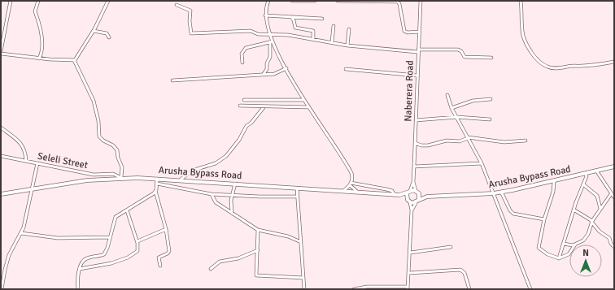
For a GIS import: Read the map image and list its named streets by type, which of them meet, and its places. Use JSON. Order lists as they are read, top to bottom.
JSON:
{
  "streets": {
    "main road": ["Arusha Bypass Road"],
    "street": ["Naberera Road", "Seleli Street"]
  },
  "crossings": [
    ["Naberera Road", "Arusha Bypass Road"],
    ["Seleli Street", "Arusha Bypass Road"]
  ],
  "north": "top"
}
